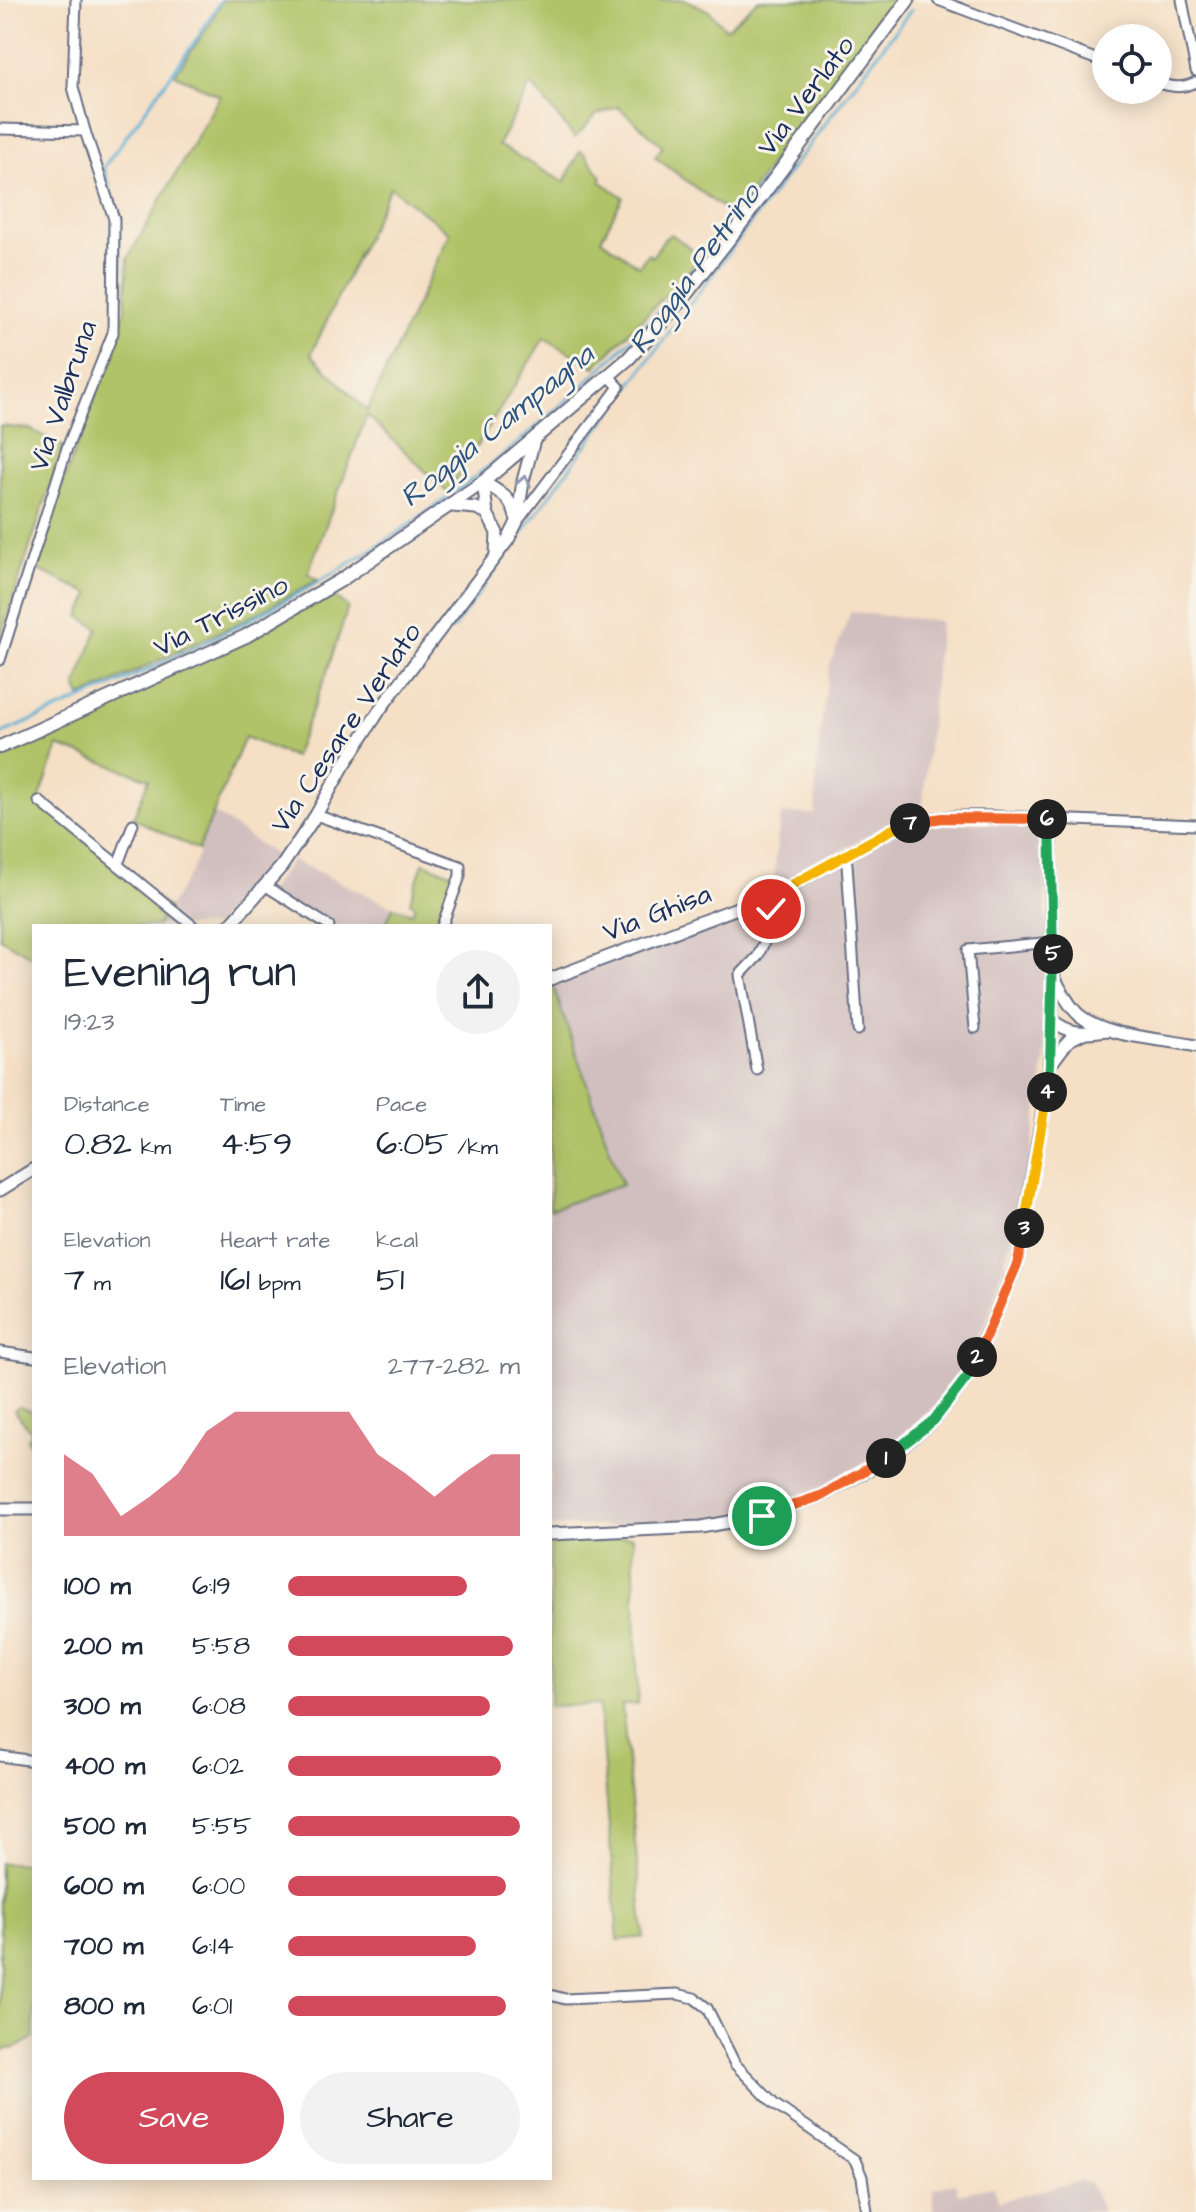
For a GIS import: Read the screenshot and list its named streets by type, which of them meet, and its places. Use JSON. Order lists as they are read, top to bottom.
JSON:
{
  "streets": {
    "main road": ["Via Verlato", "Via Trissino"],
    "street": ["Via Valbruna", "Via Cesare Verlato", "Via Ghisa"]
  },
  "crossings": [
    ["Via Verlato", "Via Cesare Verlato"]
  ],
  "water": ["Roggia Petrino", "Roggia Campagna"],
  "page": {
    "pins": [
      "6",
      "7",
      "5",
      "4",
      "3",
      "2",
      "1"
    ],
    "heading": ["Evening run", "19:23"],
    "stats": [
      ["Distance", "0.82 km"],
      ["Time", "4:59"],
      ["Pace", "6:05 /km"],
      ["Elevation", "7 m"],
      ["Heart rate", "161 bpm"],
      ["kcal", "51"]
    ],
    "chart": ["Elevation", "277–282 m"],
    "list": [
      {
        "name": "100 m",
        "note": "6:19"
      },
      {
        "name": "200 m",
        "note": "5:58"
      },
      {
        "name": "300 m",
        "note": "6:08"
      },
      {
        "name": "400 m",
        "note": "6:02"
      },
      {
        "name": "500 m",
        "note": "5:55"
      },
      {
        "name": "600 m",
        "note": "6:00"
      },
      {
        "name": "700 m",
        "note": "6:14"
      },
      {
        "name": "800 m",
        "note": "6:01"
      }
    ],
    "buttons": ["Save", "Share"]
  }
}
